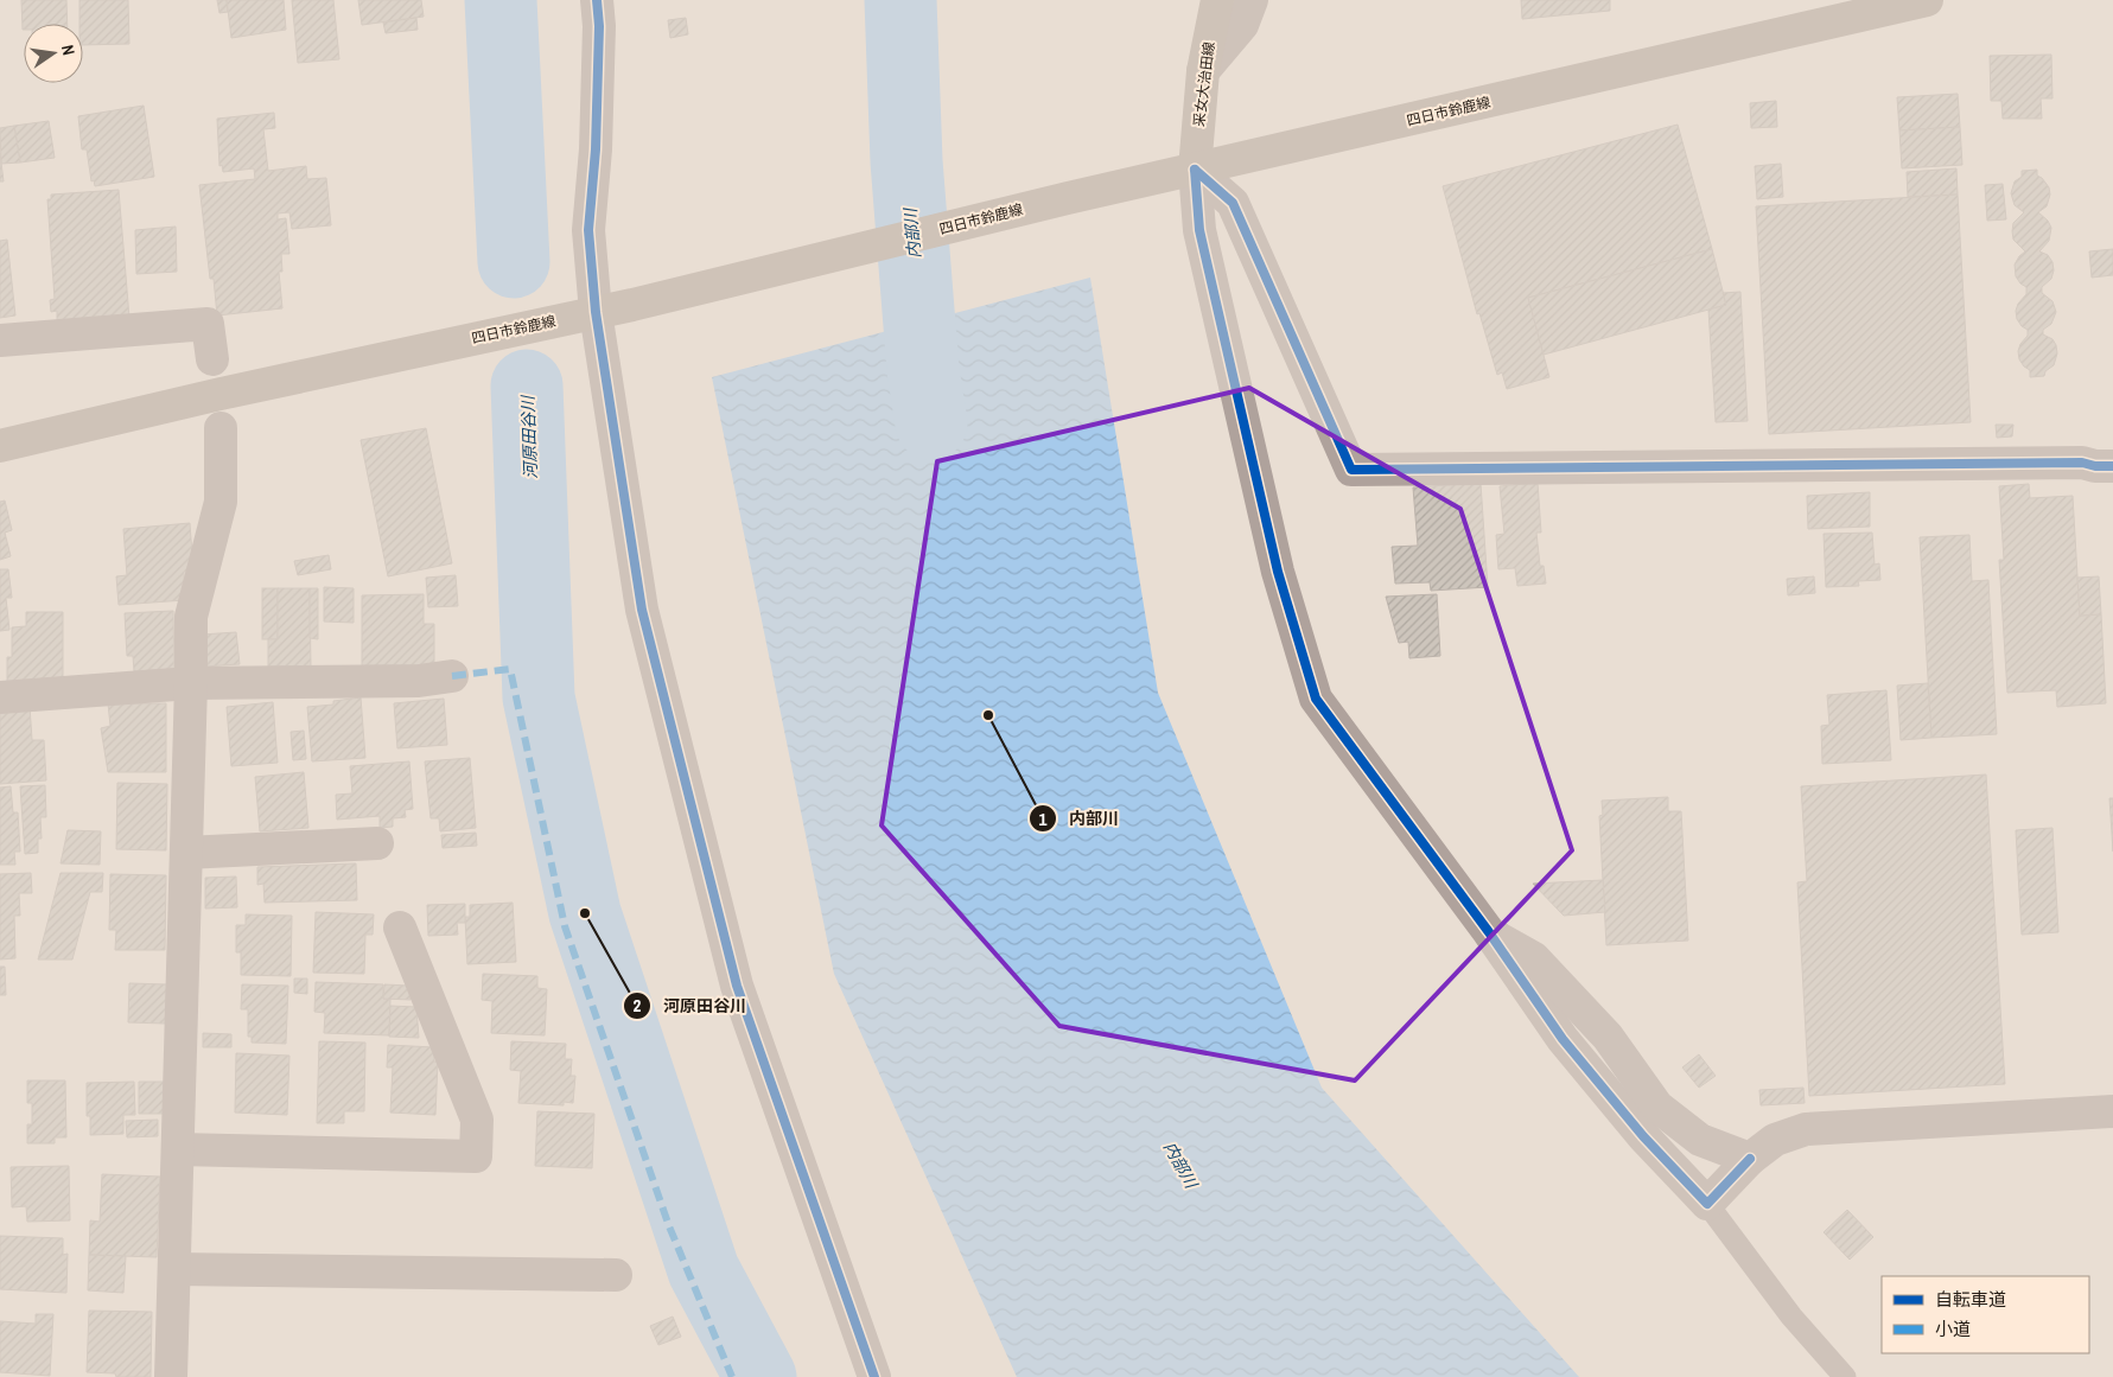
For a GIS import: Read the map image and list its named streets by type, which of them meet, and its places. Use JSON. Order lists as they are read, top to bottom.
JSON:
{
  "streets": {
    "main road": ["采女大治田線", "四日市鈴鹿線"]
  },
  "crossings": [
    ["采女大治田線", "四日市鈴鹿線"]
  ],
  "water": ["内部川", "河原田谷川"],
  "places": ["内部川", "河原田谷川"],
  "legend": ["自転車道", "小道"],
  "north": "right"
}
